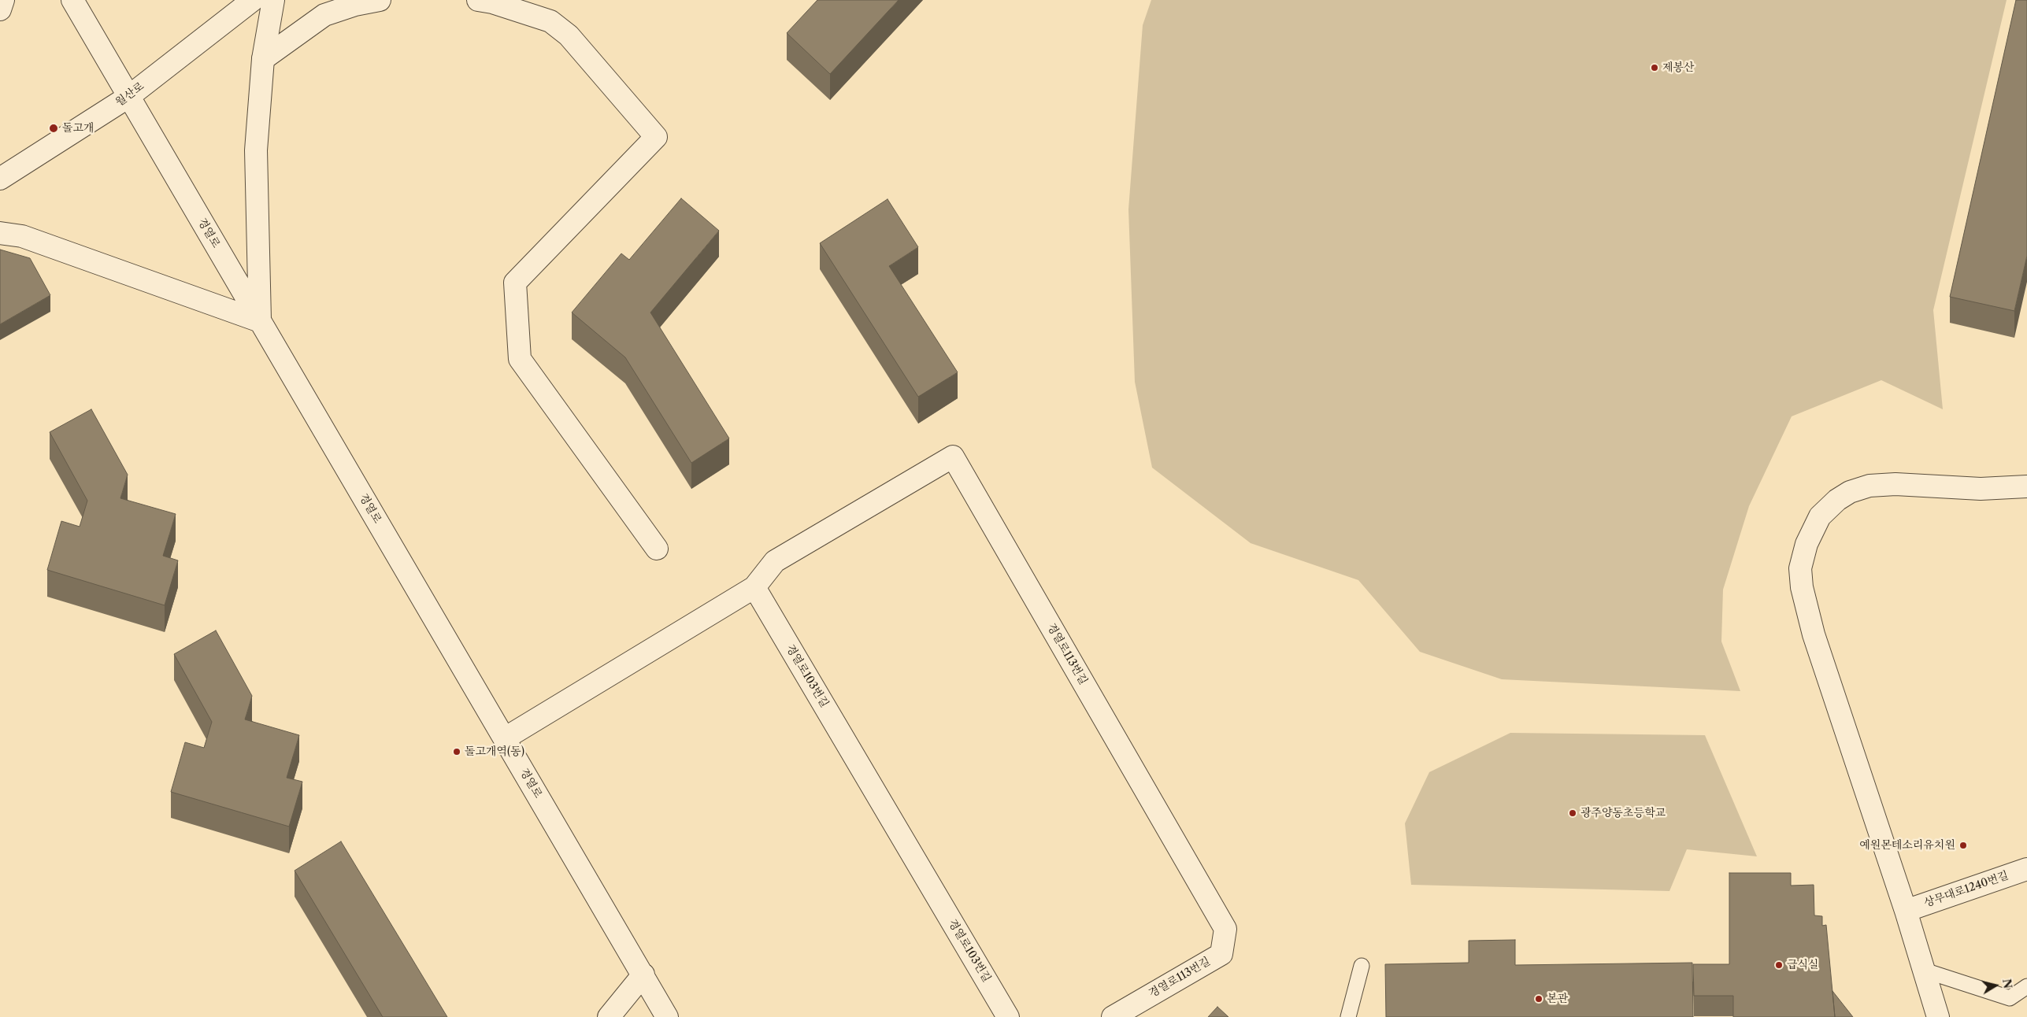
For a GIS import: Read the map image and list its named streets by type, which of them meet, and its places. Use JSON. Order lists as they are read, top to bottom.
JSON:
{
  "streets": {
    "street": [
      "월산로",
      "경열로",
      "경열로113번길",
      "경열로103번길",
      "상무대로1240번길"
    ]
  },
  "crossings": [
    ["월산로", "경열로"],
    ["경열로113번길", "경열로103번길"]
  ],
  "places": [
    "제봉산",
    "돌고개",
    "돌고개역(동)",
    "광주양동초등학교",
    "예원몬테소리유치원",
    "급식실",
    "본관"
  ],
  "north": "right"
}
